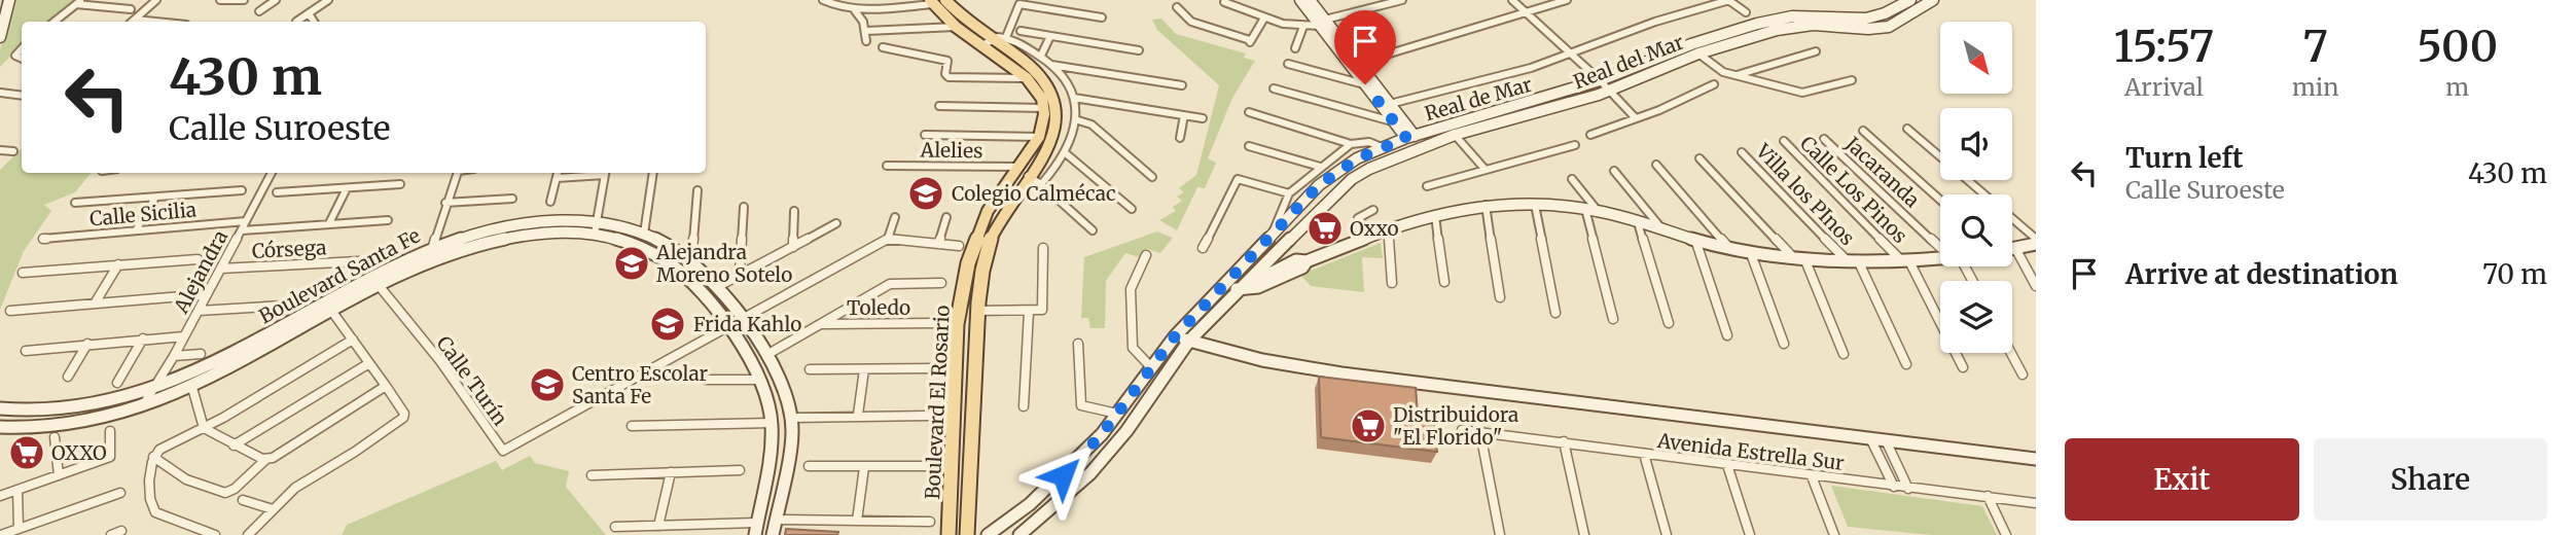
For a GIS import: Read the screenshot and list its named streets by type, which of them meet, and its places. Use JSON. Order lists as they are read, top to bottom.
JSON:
{
  "streets": {
    "main road": ["Boulevard El Rosario"],
    "street": [
      "Real del Mar",
      "Real de Mar",
      "Alelies",
      "Jacaranda",
      "Calle Los Pinos",
      "Villa los PInos",
      "Calle Sicilia",
      "Córsega",
      "Alejandra",
      "Boulevard Santa Fe",
      "Toledo",
      "Calle Turín",
      "Avenida Estrella Sur"
    ]
  },
  "crossings": [
    ["Alelies", "Boulevard El Rosario"],
    ["Calle Sicilia", "Alejandra"],
    ["Córsega", "Alejandra"],
    ["Alejandra", "Boulevard Santa Fe"],
    ["Boulevard Santa Fe", "Calle Turín"]
  ],
  "places": {
    "school or university": [
      "Colegio Calmécac",
      "Alejandra Moreno Sotelo",
      "Frida Kahlo",
      "Centro Escolar Santa Fe"
    ],
    "supermarket": ["Oxxo", "Distribuidora \"El Florido\"", "OXXO"]
  },
  "north": "bottom right",
  "page": {
    "eta": [
      "15:57",
      "Arrival",
      "7",
      "min",
      "500",
      "m"
    ],
    "turn": ["430 m", "Calle Suroeste"],
    "list": [
      {
        "name": "Turn left",
        "note": "Calle Suroeste",
        "value": "430 m"
      },
      {
        "name": "Arrive at destination",
        "value": "70 m"
      }
    ],
    "buttons": ["Exit", "Share"]
  }
}
